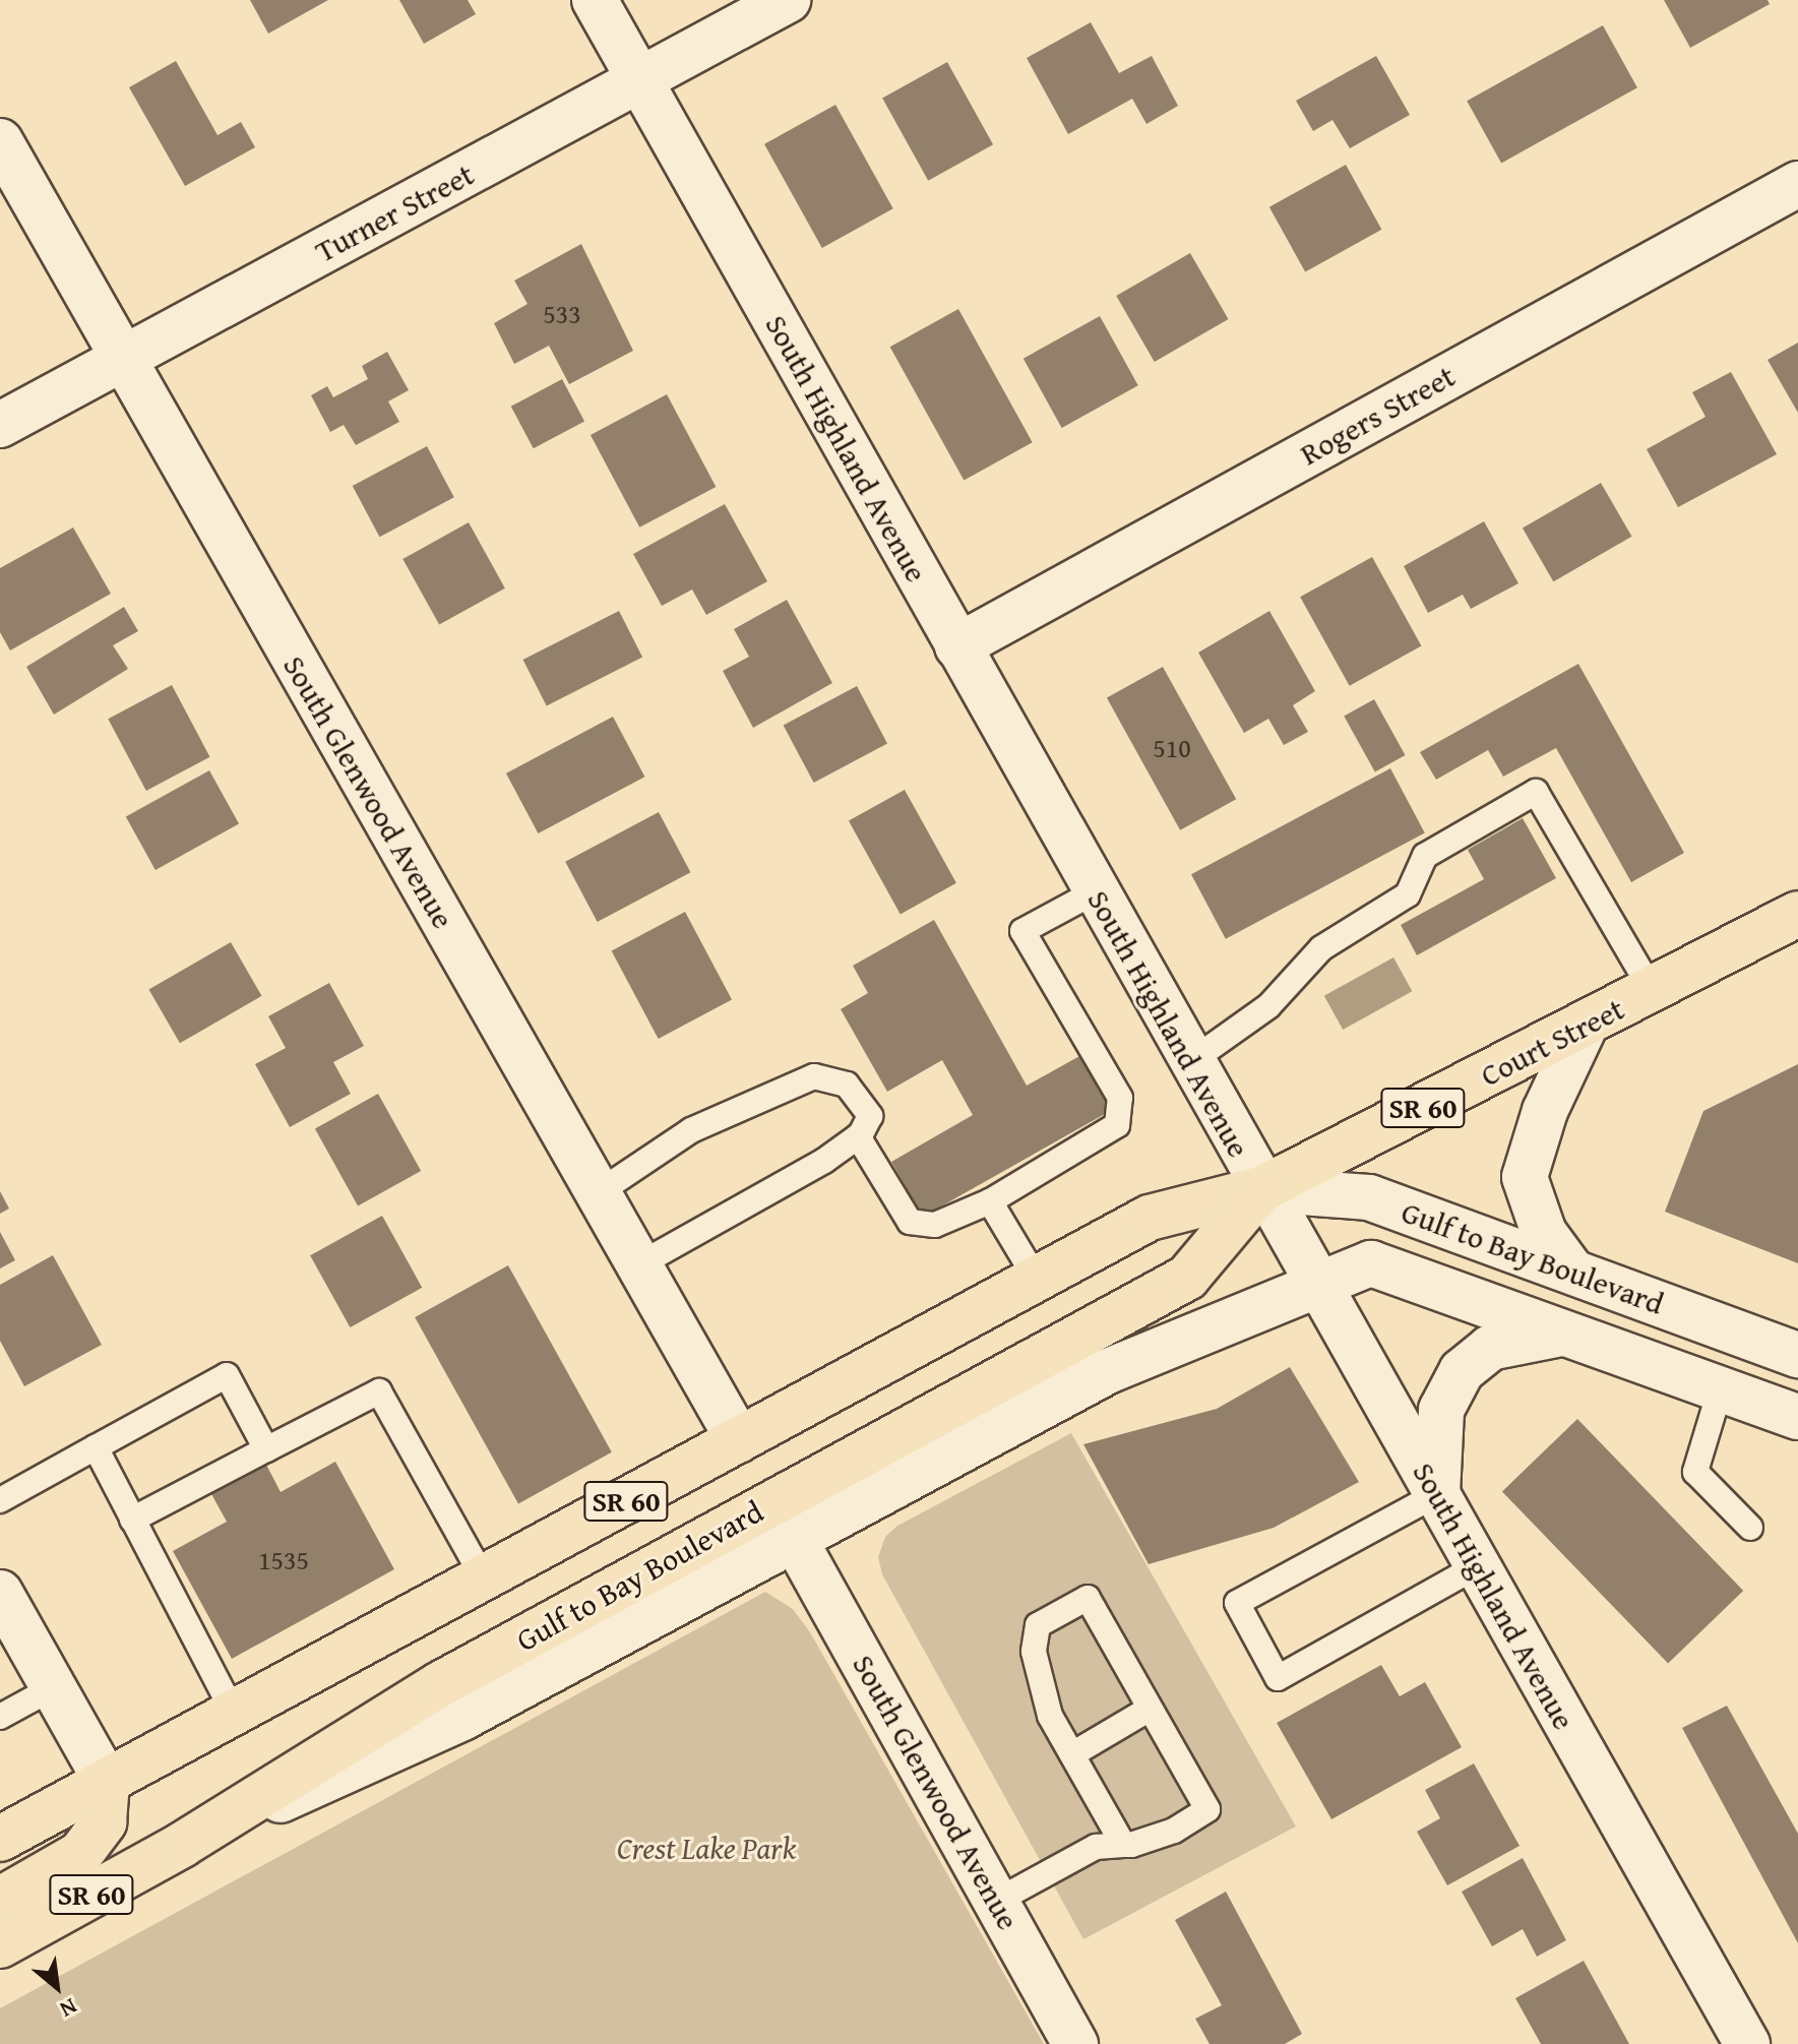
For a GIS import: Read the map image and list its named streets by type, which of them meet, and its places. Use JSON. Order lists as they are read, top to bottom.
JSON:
{
  "streets": {
    "main road": ["Court Street", "SR 60", "Gulf to Bay Boulevard"],
    "street": [
      "Turner Street",
      "Rogers Street",
      "South Highland Avenue",
      "South Glenwood Avenue"
    ]
  },
  "crossings": [
    ["Turner Street", "South Highland Avenue"],
    ["Turner Street", "South Glenwood Avenue"],
    ["Rogers Street", "South Highland Avenue"],
    ["South Highland Avenue", "Court Street"],
    ["South Highland Avenue", "Gulf to Bay Boulevard"],
    ["South Glenwood Avenue", "Gulf to Bay Boulevard"],
    ["Court Street", "Gulf to Bay Boulevard"]
  ],
  "parks": ["Crest Lake Park"],
  "house_numbers": ["533", "510", "1535"],
  "north": "bottom right"
}
